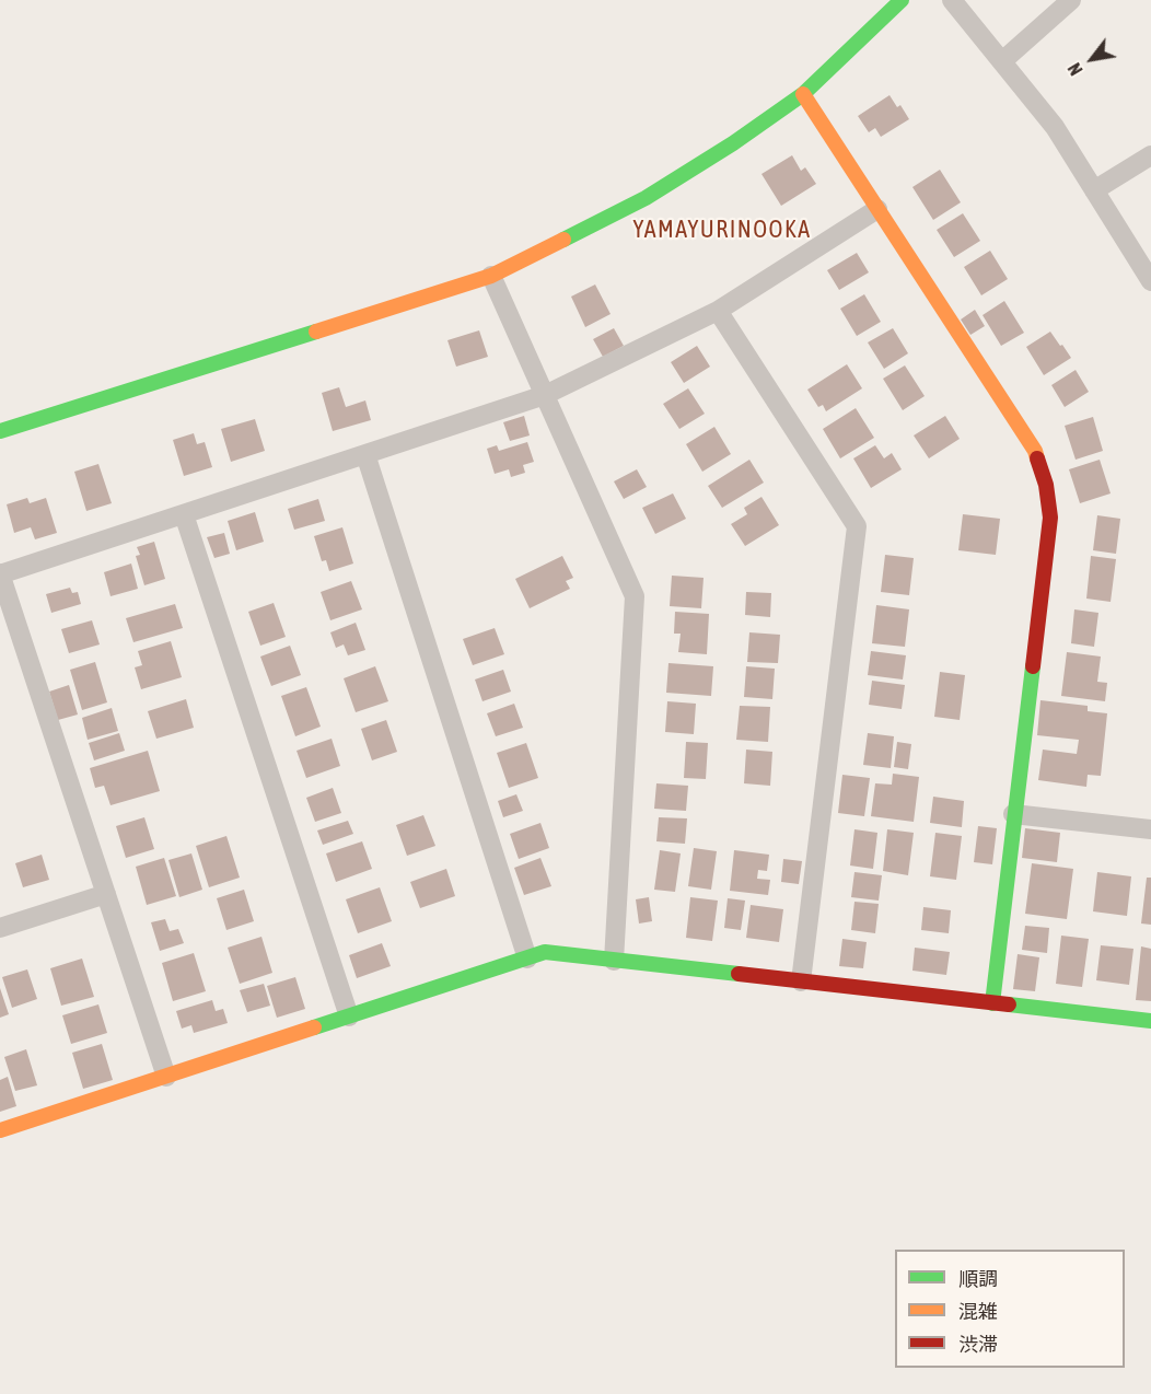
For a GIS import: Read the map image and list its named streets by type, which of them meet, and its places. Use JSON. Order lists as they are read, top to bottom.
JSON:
{
  "districts": ["YAMAYURINOOKA"],
  "legend": ["順調", "混雑", "渋滞"],
  "north": "bottom left"
}
